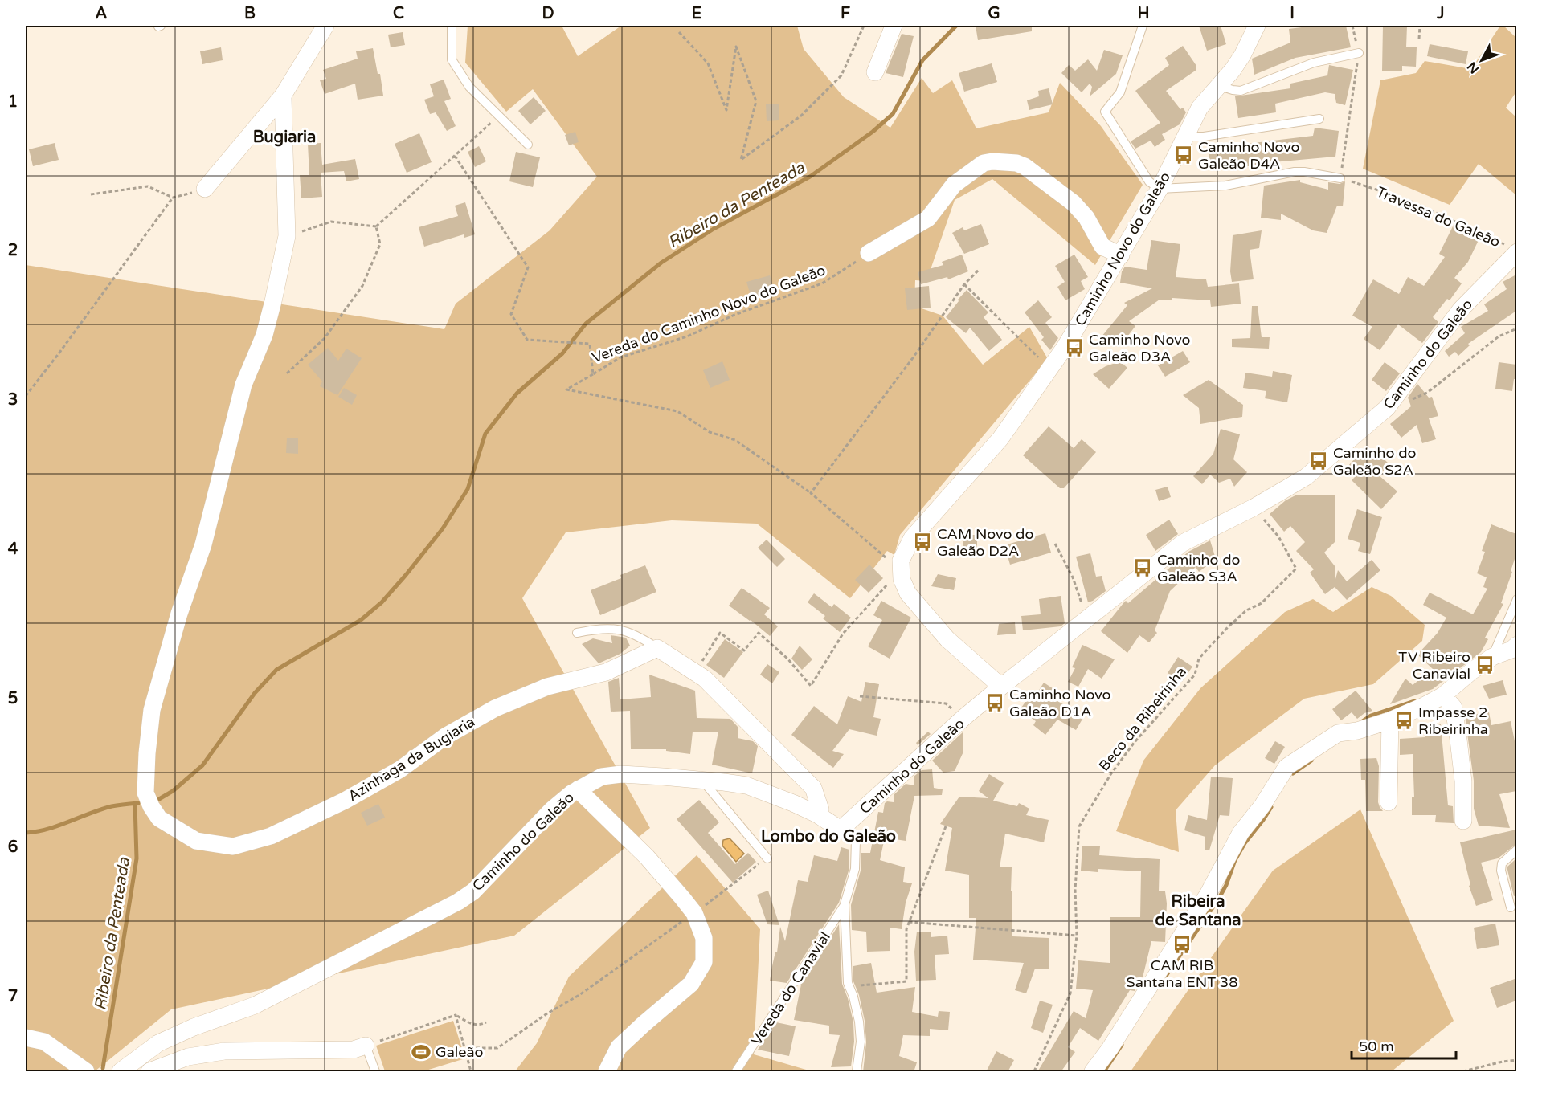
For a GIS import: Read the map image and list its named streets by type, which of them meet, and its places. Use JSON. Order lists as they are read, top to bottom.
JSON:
{
  "streets": {
    "street": ["Caminho Novo do Galeão", "Caminho do Galeão", "Azinhaga da Bugiaria"],
    "lane": ["Vereda do Canavial"],
    "path": ["Travessa do Galeão", "Vereda do Caminho Novo do Galeão", "Beco da Ribeirinha"]
  },
  "crossings": [
    ["Travessa do Galeão", "Caminho do Galeão"],
    ["Caminho do Galeão", "Beco da Ribeirinha"]
  ],
  "districts": ["Bugiaria", "Lombo do Galeão", "Ribeira de Santana"],
  "water": ["Ribeiro da Penteada"],
  "places": {
    "bus stop": [
      "Caminho Novo Galeão D4A",
      "Caminho Novo Galeão D3A",
      "Caminho do Galeão S2A",
      "CAM Novo do Galeão D2A",
      "Caminho do Galeão S3A",
      "TV Ribeiro Canavial",
      "Caminho Novo Galeão D1A",
      "Impasse 2 Ribeirinha",
      "CAM RIB Santana ENT 38"
    ],
    "sports": ["Galeão"]
  },
  "scale_bar": "50 m",
  "north": "bottom left",
  "grid": {
    "columns": [
      "A",
      "B",
      "C",
      "D",
      "E",
      "F",
      "G",
      "H",
      "I",
      "J"
    ],
    "rows": [
      "1",
      "2",
      "3",
      "4",
      "5",
      "6",
      "7"
    ]
  }
}
